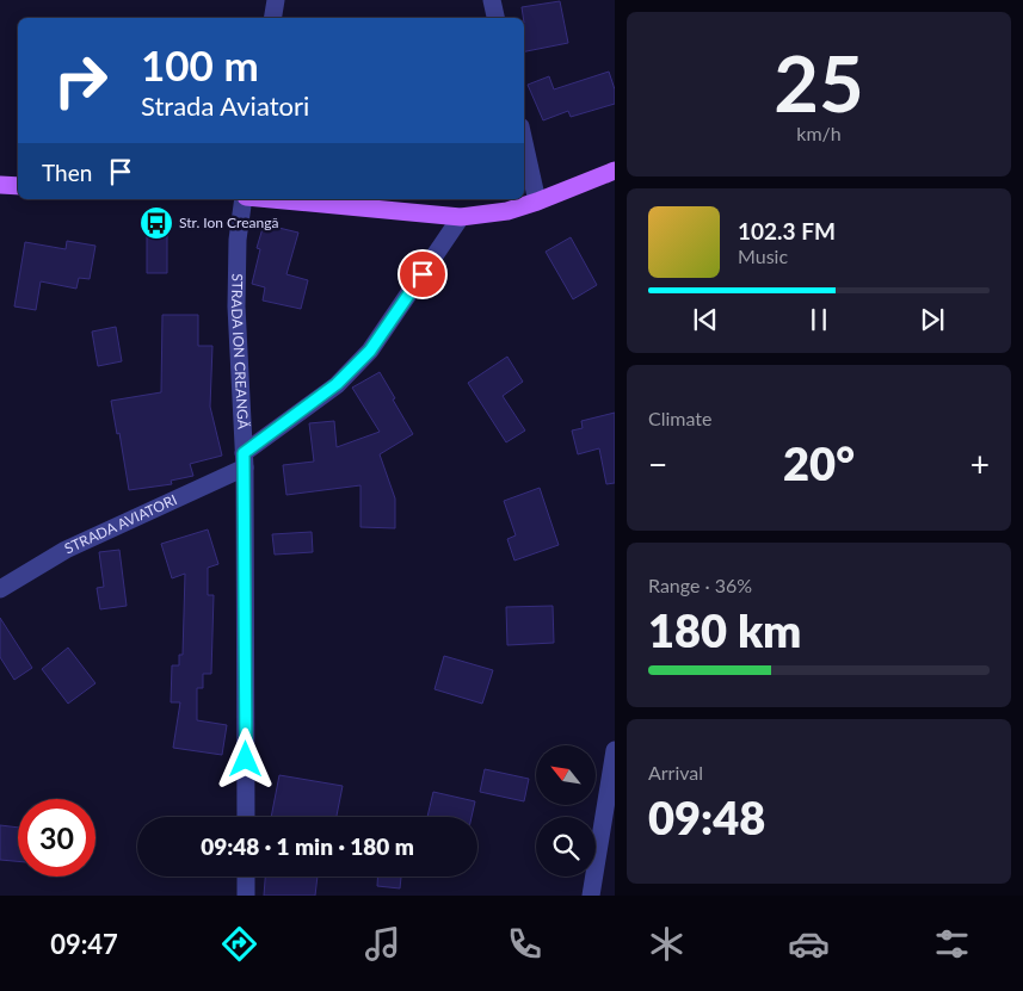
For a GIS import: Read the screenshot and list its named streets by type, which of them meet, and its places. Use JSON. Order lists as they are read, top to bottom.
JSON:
{
  "streets": {
    "street": ["STRADA ION CREANGĂ", "STRADA AVIATORI"]
  },
  "crossings": [
    ["STRADA ION CREANGĂ", "STRADA AVIATORI"]
  ],
  "places": {
    "bus stop": ["Str. Ion Creangă"]
  },
  "north": "top left",
  "page": {
    "tile": [
      ["25", "km/h"],
      "Climate",
      ["Range · 36%", "180 km"],
      ["Arrival", "09:48"]
    ],
    "turn": ["100 m", "Strada Aviatori"],
    "then": "Then",
    "song": ["102.3 FM", "Music"],
    "heat": ["−", "20°", "+"],
    "limit": "30",
    "trip": "09:48 · 1 min · 180 m",
    "tabs": "09:47"
  }
}
